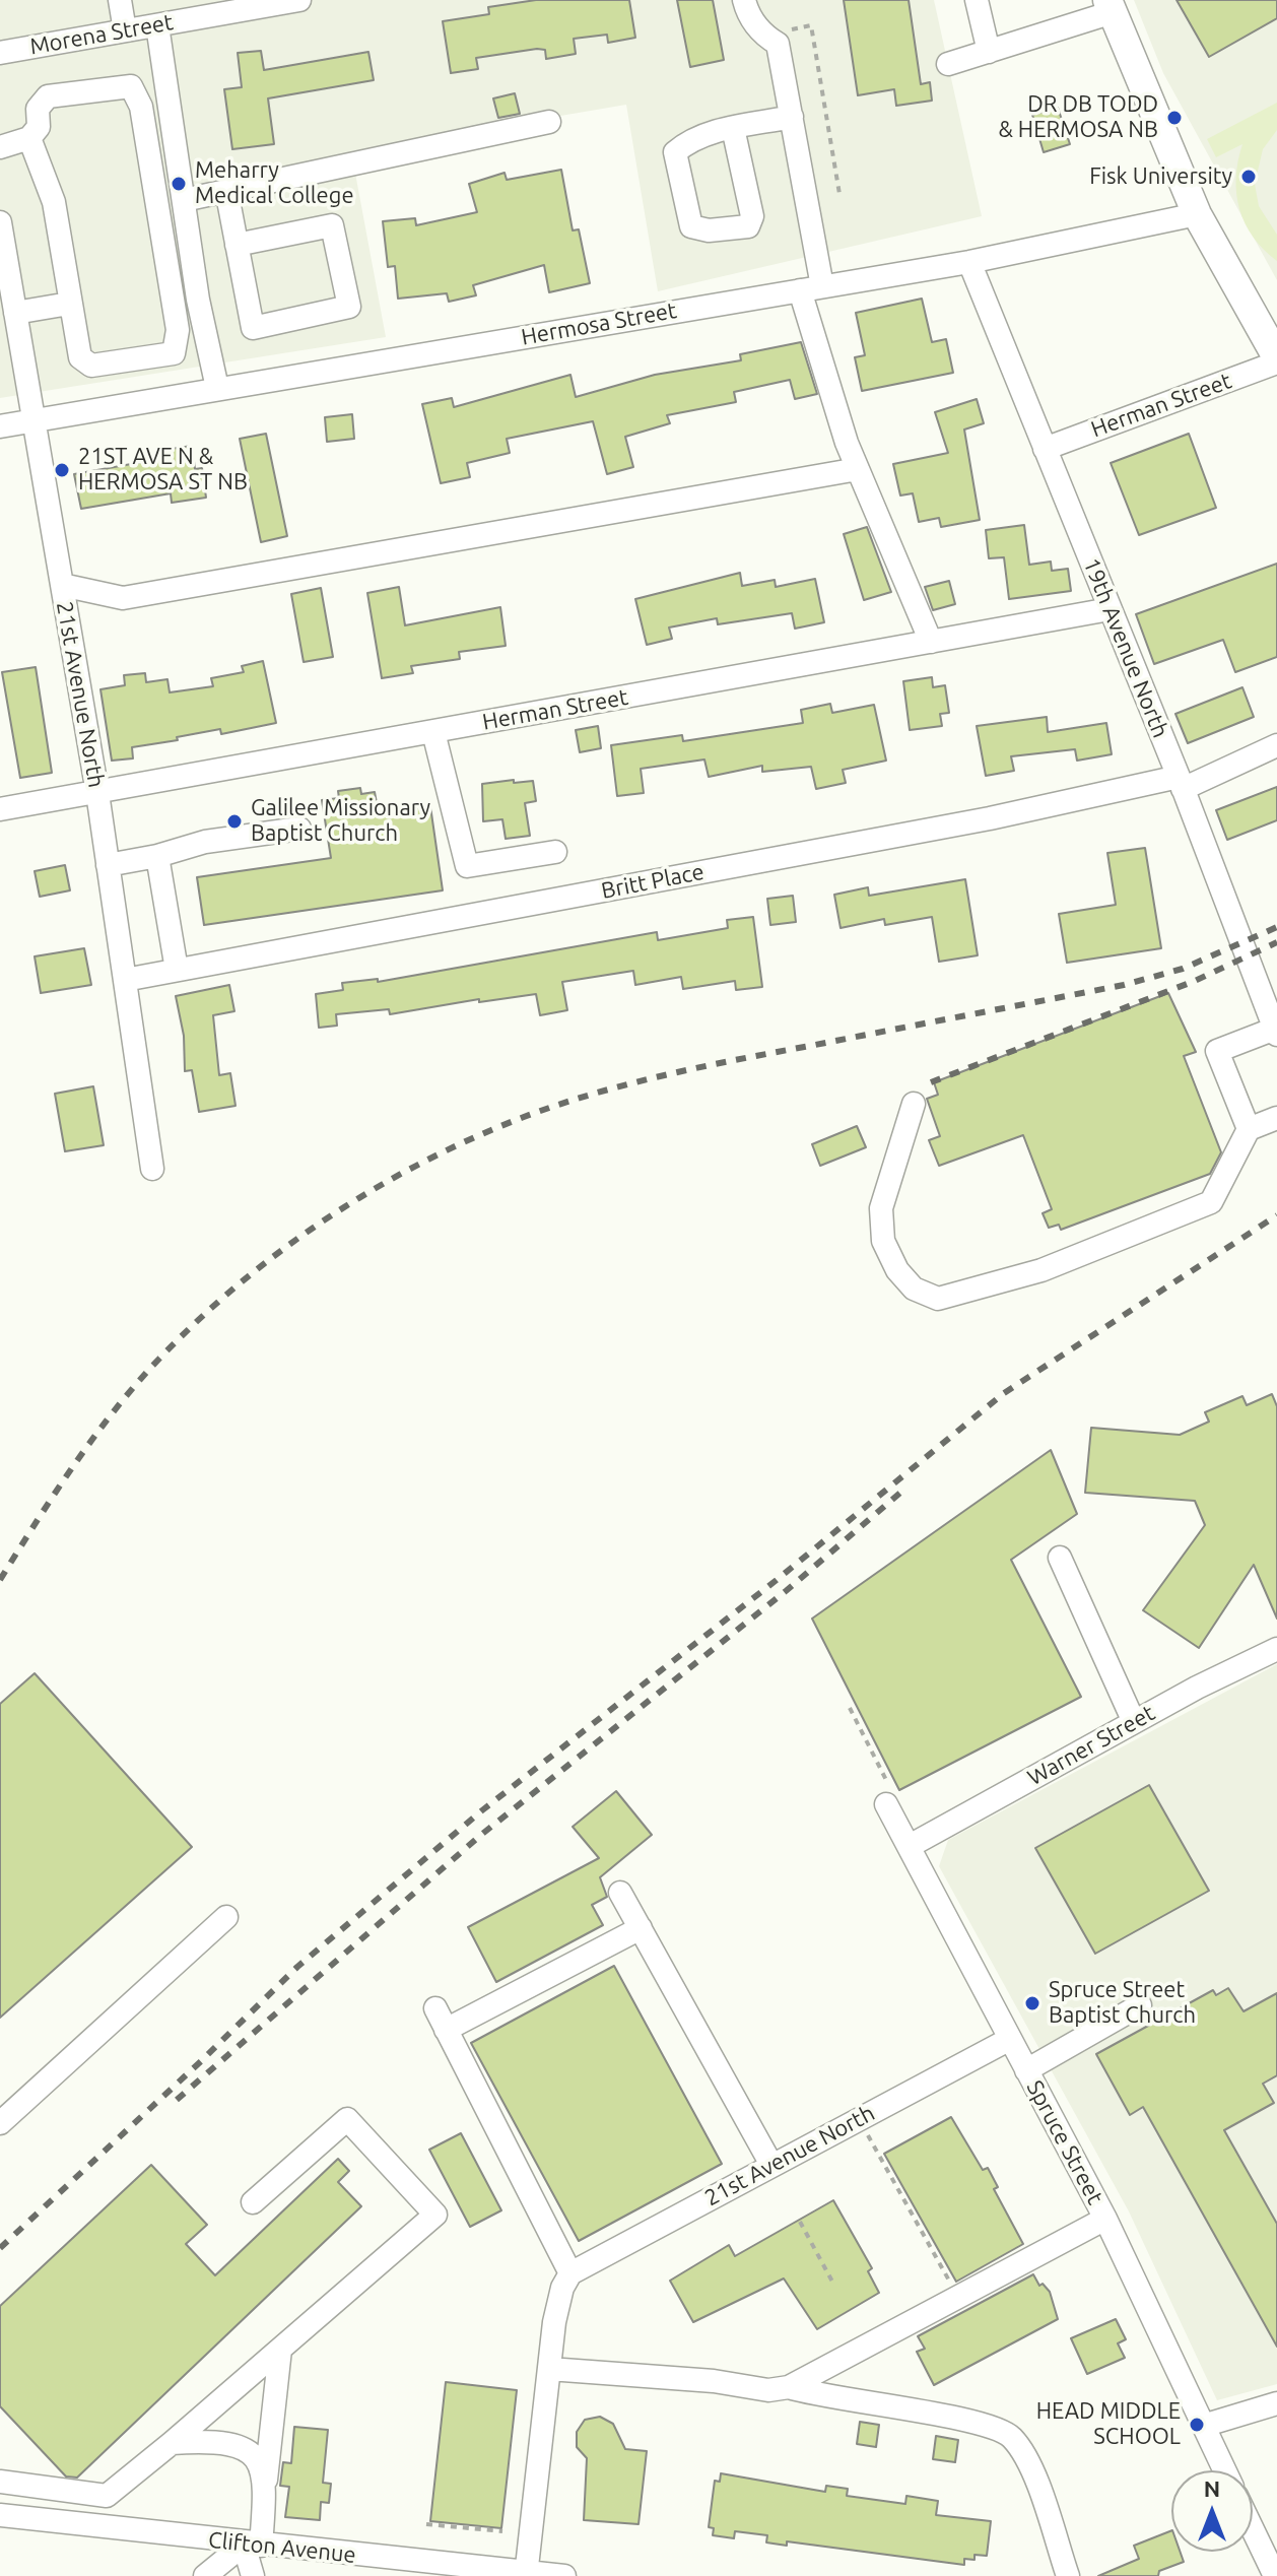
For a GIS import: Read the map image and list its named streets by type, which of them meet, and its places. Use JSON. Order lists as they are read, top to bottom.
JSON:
{
  "streets": {
    "street": [
      "Morena Street",
      "Hermosa Street",
      "Herman Street",
      "19th Avenue North",
      "21st Avenue North",
      "Britt Place",
      "Warner Street",
      "Spruce Street",
      "Clifton Avenue"
    ]
  },
  "crossings": [
    ["Hermosa Street", "19th Avenue North"],
    ["Hermosa Street", "21st Avenue North"],
    ["Herman Street", "19th Avenue North"],
    ["Herman Street", "21st Avenue North"],
    ["19th Avenue North", "Britt Place"],
    ["21st Avenue North", "Britt Place"],
    ["21st Avenue North", "Spruce Street"],
    ["Warner Street", "Spruce Street"]
  ],
  "places": [
    "DR DB TODD & HERMOSA NB",
    "Fisk University",
    "Meharry Medical College",
    "21ST AVE N & HERMOSA ST NB",
    "Galilee Missionary Baptist Church",
    "Spruce Street Baptist Church",
    "HEAD MIDDLE SCHOOL"
  ],
  "north": "top"
}
